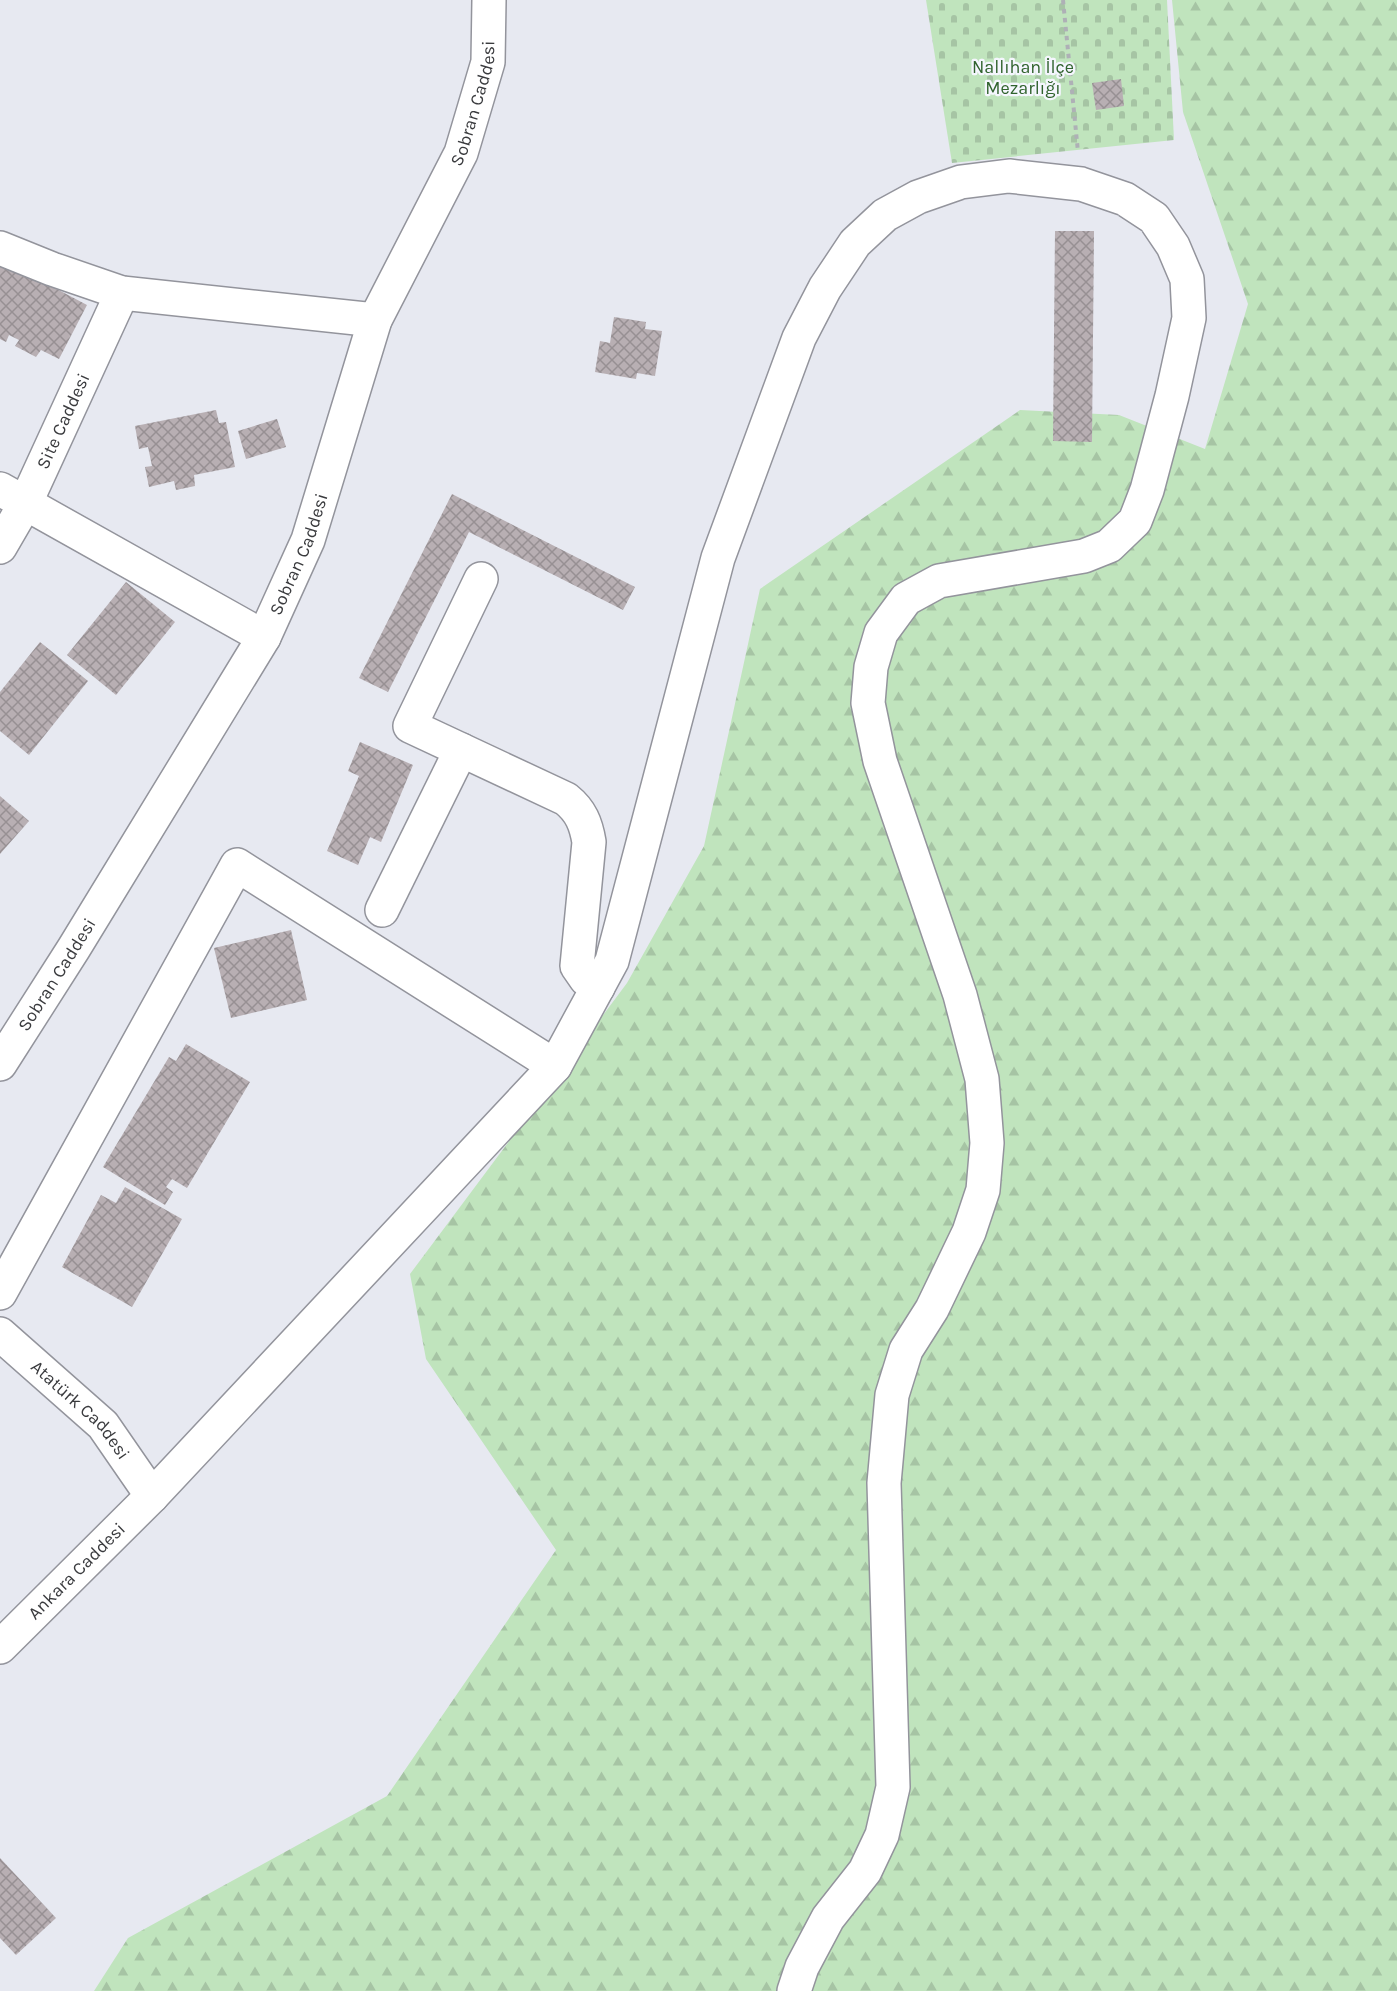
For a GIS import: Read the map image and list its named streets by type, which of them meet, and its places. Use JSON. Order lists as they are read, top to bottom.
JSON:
{
  "streets": {
    "street": [
      "Sobran Caddesi",
      "Site Caddesi",
      "Atatürk Caddesi",
      "Ankara Caddesi"
    ]
  },
  "crossings": [
    ["Atatürk Caddesi", "Ankara Caddesi"]
  ],
  "parks": ["Nallıhan İlçe Mezarlığı"]
}
